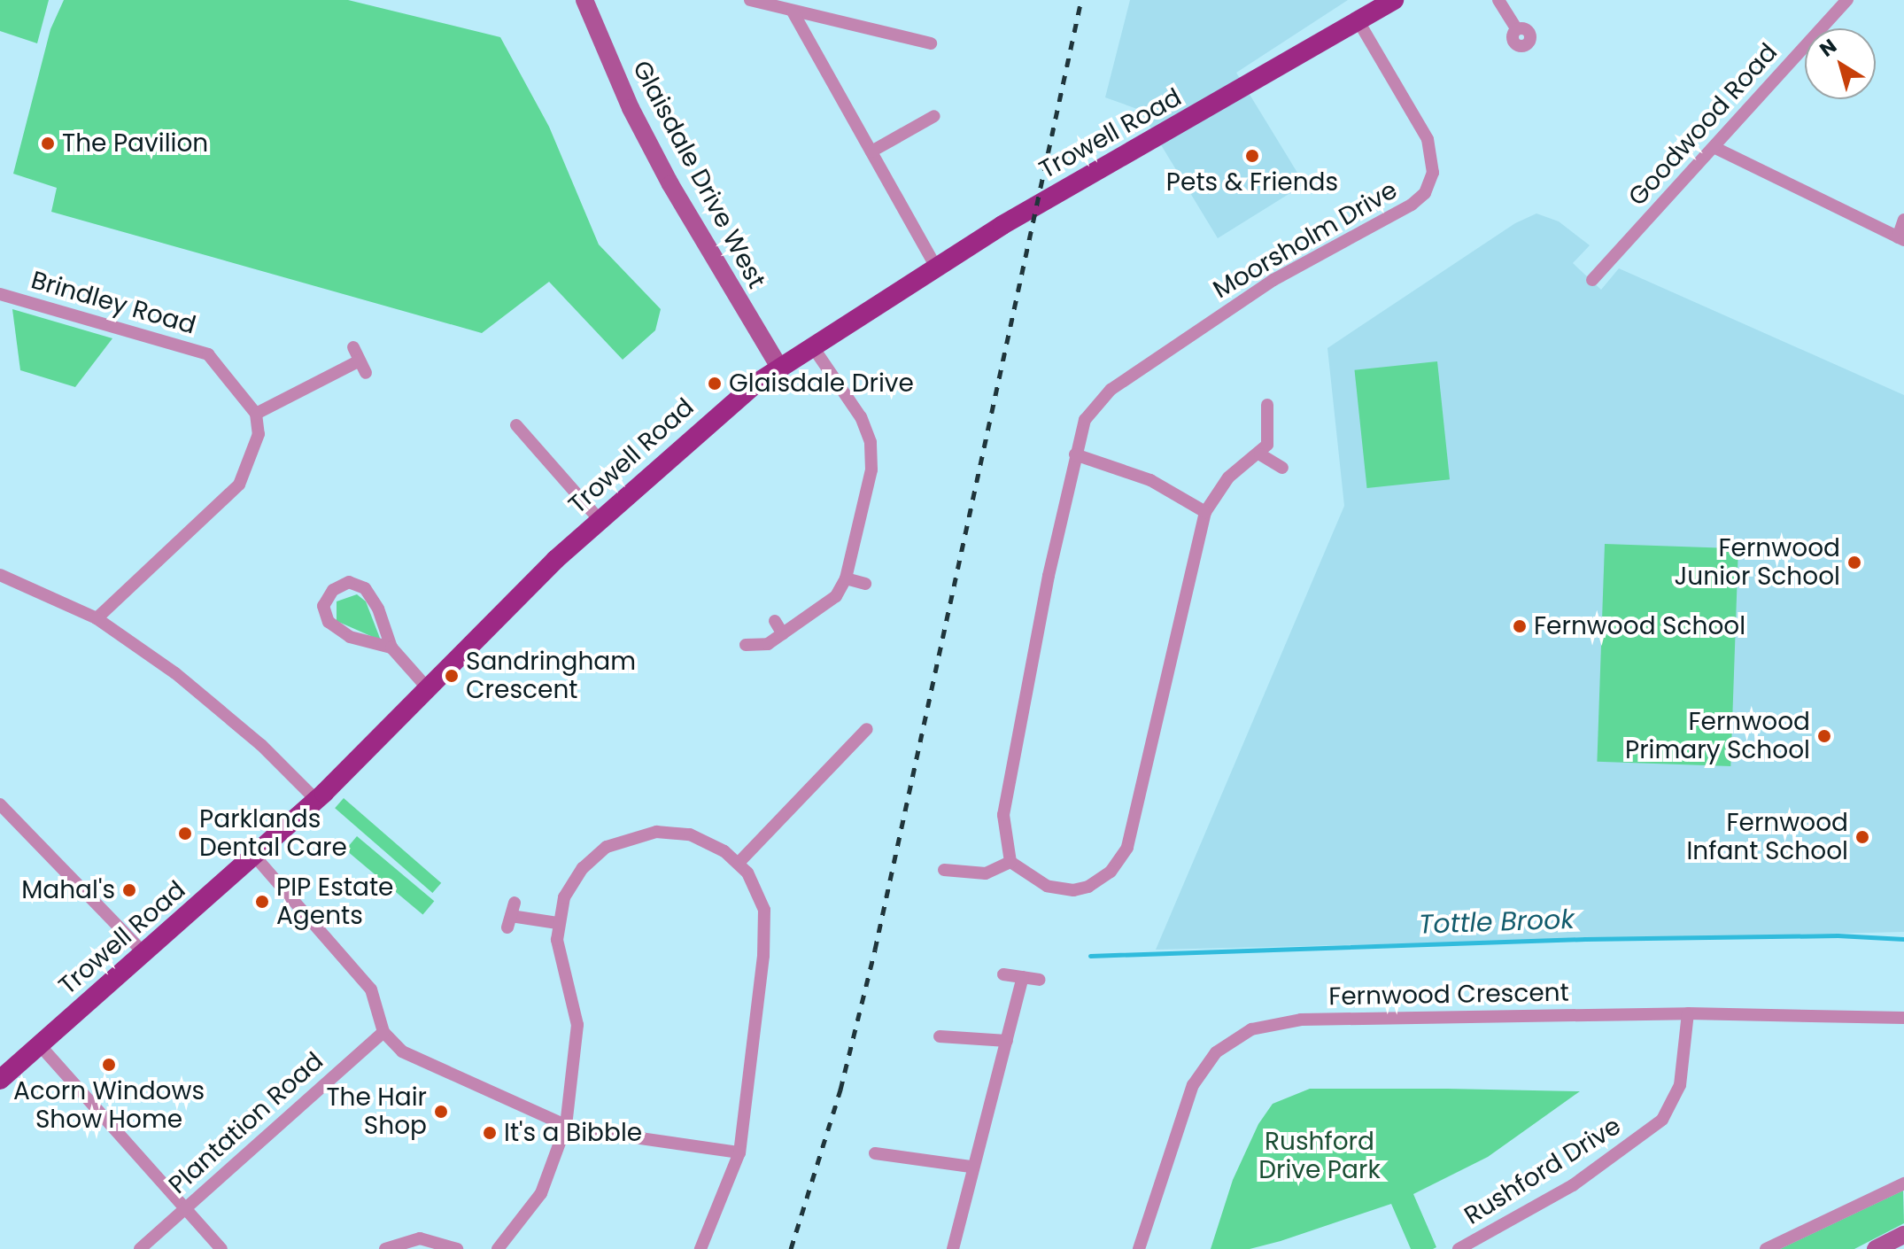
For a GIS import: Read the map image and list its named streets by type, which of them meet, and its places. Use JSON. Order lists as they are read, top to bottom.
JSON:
{
  "streets": {
    "main road": ["Trowell Road"],
    "street": [
      "Goodwood Road",
      "Glaisdale Drive West",
      "Moorsholm Drive",
      "Brindley Road",
      "Fernwood Crescent",
      "Plantation Road",
      "Rushford Drive"
    ]
  },
  "crossings": [
    ["Trowell Road", "Glaisdale Drive West"],
    ["Trowell Road", "Moorsholm Drive"],
    ["Fernwood Crescent", "Rushford Drive"]
  ],
  "water": ["Tottle Brook"],
  "parks": ["Rushford Drive Park"],
  "places": [
    "The Pavilion",
    "Pets & Friends",
    "Glaisdale Drive",
    "Fernwood Junior School",
    "Fernwood School",
    "Sandringham Crescent",
    "Fernwood Primary School",
    "Parklands Dental Care",
    "Fernwood Infant School",
    "Mahal's",
    "PIP Estate Agents",
    "Acorn Windows Show Home",
    "The Hair Shop",
    "It's a Bibble"
  ],
  "north": "top left"
}
